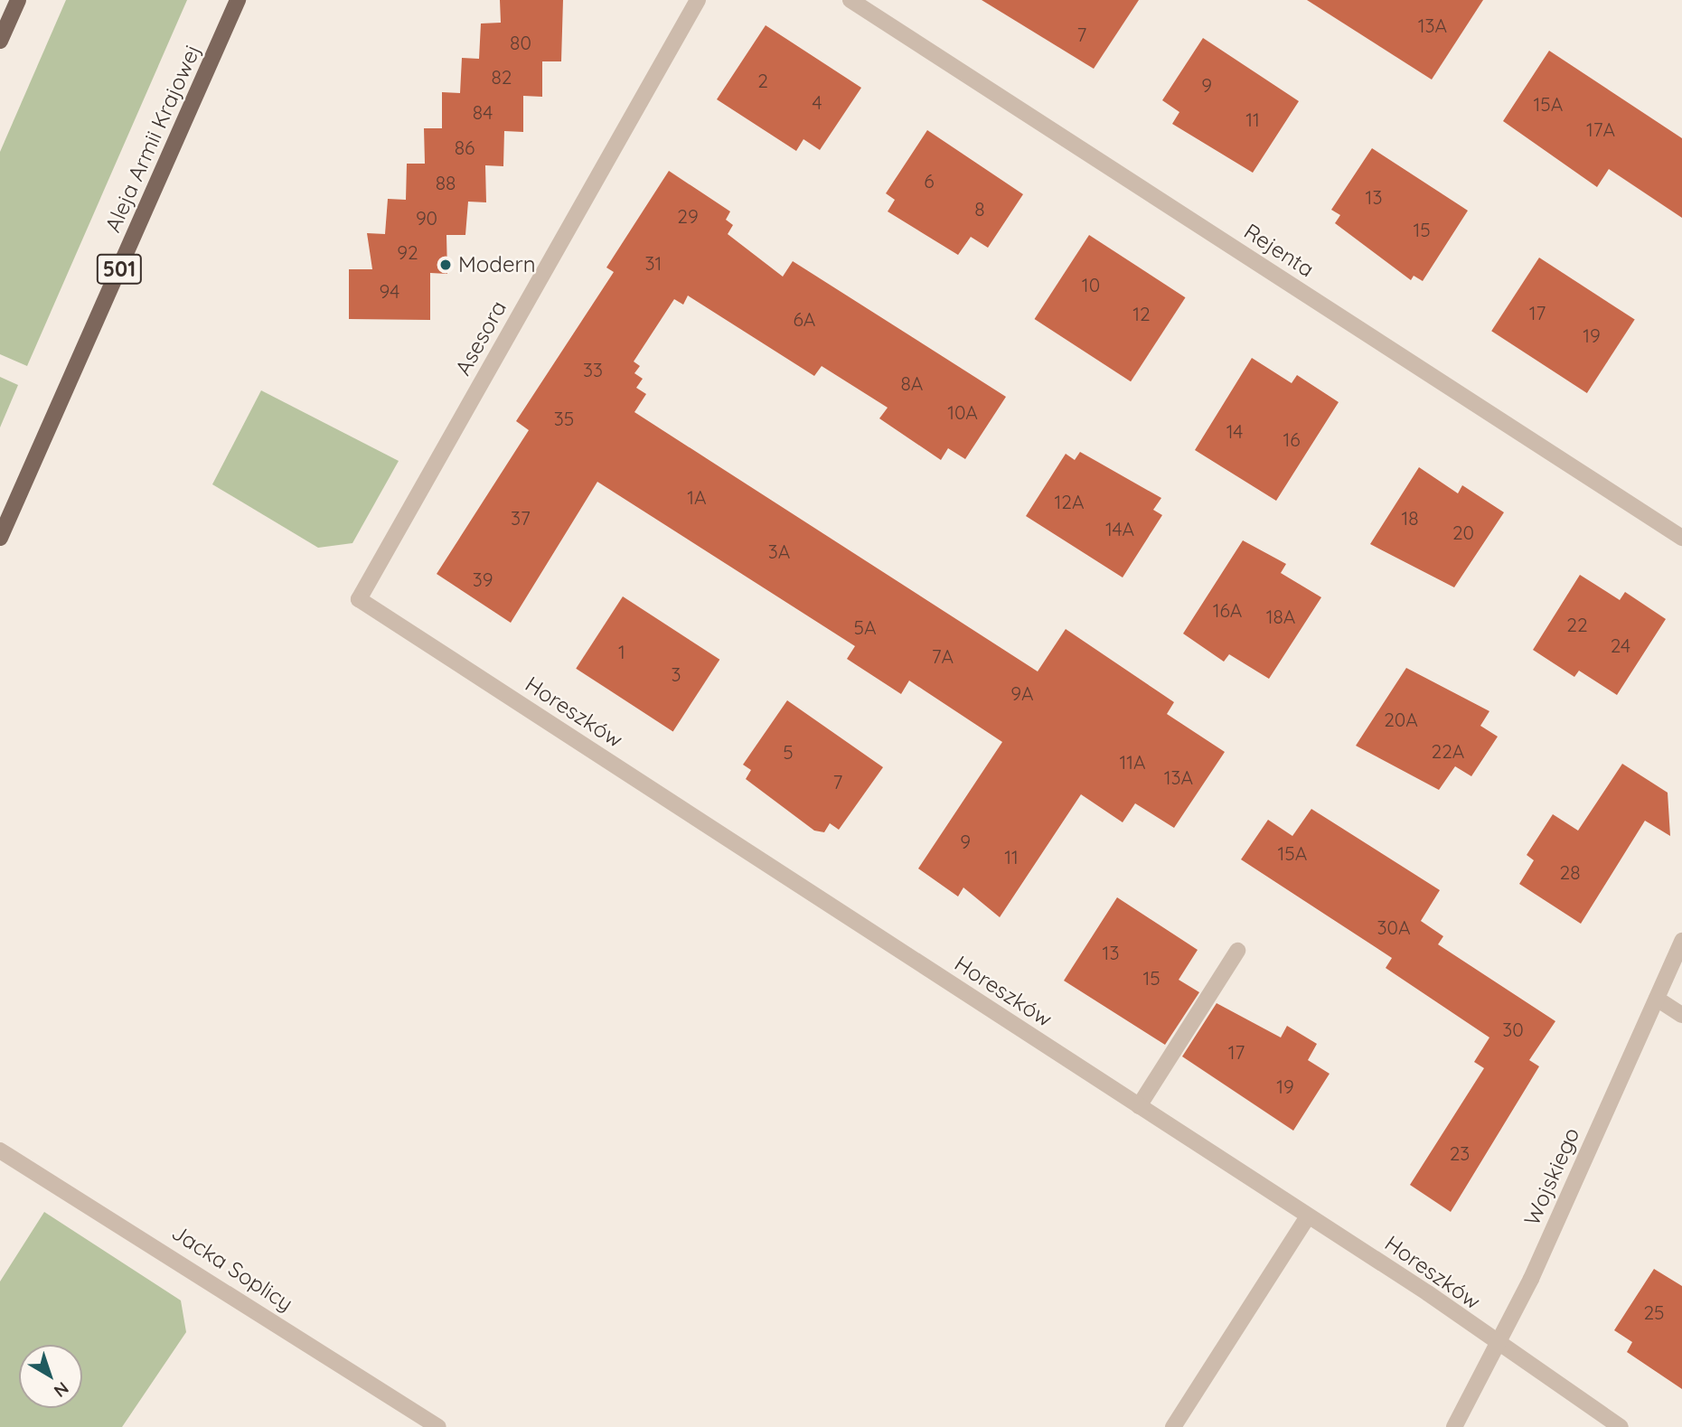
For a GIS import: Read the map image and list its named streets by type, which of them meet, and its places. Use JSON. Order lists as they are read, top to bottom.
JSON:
{
  "streets": {
    "main road": ["Aleja Armii Krajowej", "501"],
    "street": [
      "Rejenta",
      "Asesora",
      "Horeszków",
      "Wojskiego",
      "Jacka Soplicy"
    ]
  },
  "crossings": [
    ["Asesora", "Horeszków"],
    ["Horeszków", "Wojskiego"]
  ],
  "places": ["Modern"],
  "house_numbers": [
    "13A",
    "7",
    "80",
    "82",
    "2",
    "9",
    "4",
    "15A",
    "84",
    "11",
    "17A",
    "86",
    "6",
    "88",
    "13",
    "8",
    "29",
    "90",
    "15",
    "92",
    "31",
    "10",
    "94",
    "17",
    "12",
    "6A",
    "19",
    "33",
    "8A",
    "10A",
    "35",
    "14",
    "16",
    "1A",
    "12A",
    "37",
    "18",
    "14A",
    "20",
    "3A",
    "39",
    "16A",
    "18A",
    "22",
    "5A",
    "24",
    "1",
    "7A",
    "3",
    "9A",
    "20A",
    "22A",
    "5",
    "11A",
    "13A",
    "7",
    "9",
    "15A",
    "11",
    "28",
    "30A",
    "13",
    "15",
    "30",
    "17",
    "19",
    "23",
    "25"
  ],
  "north": "bottom right"
}
